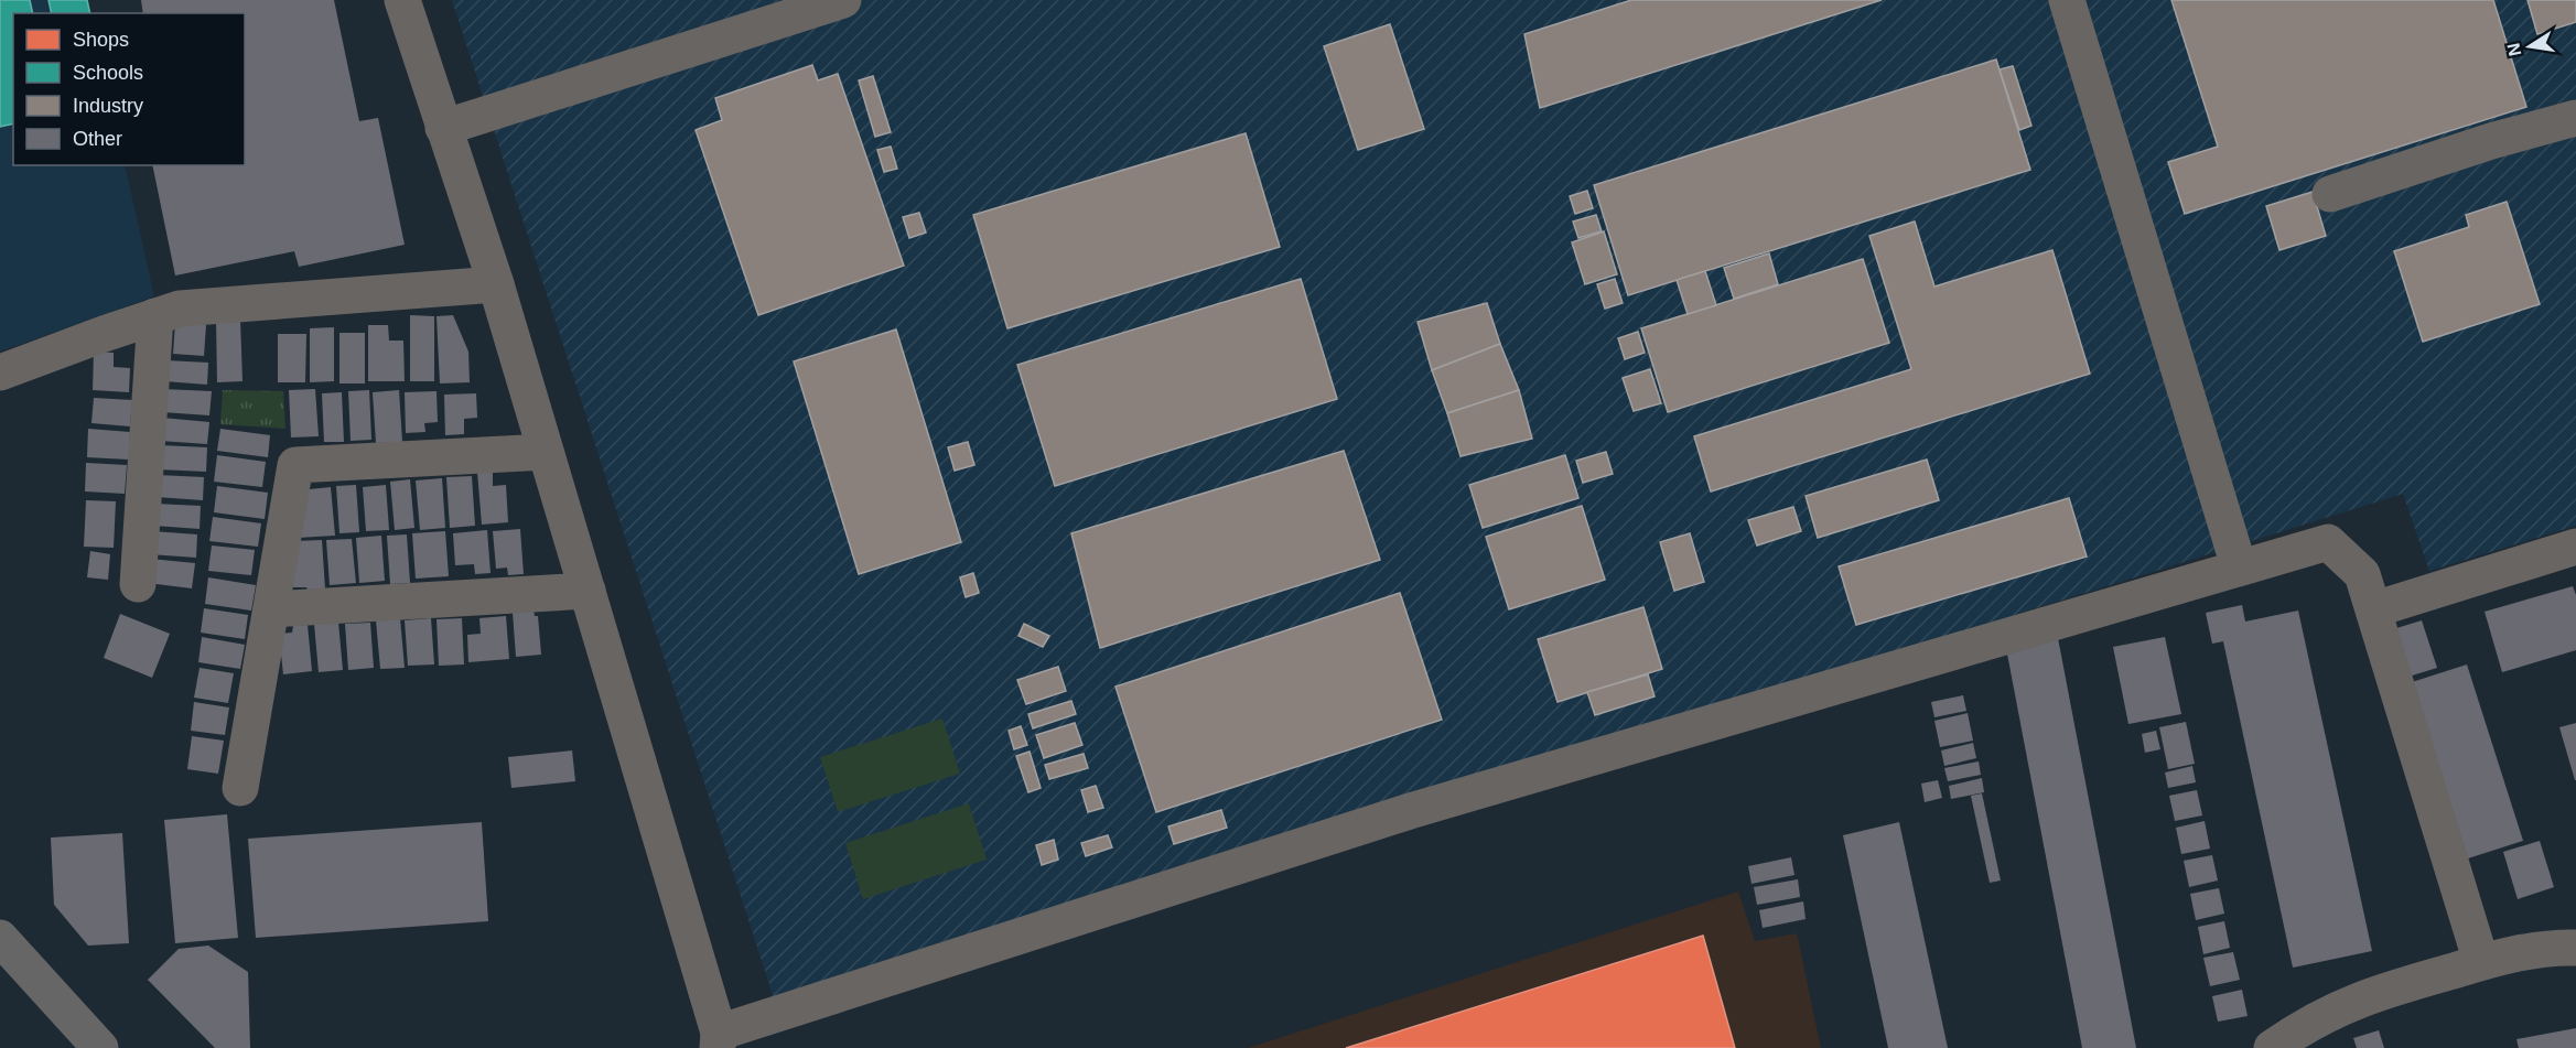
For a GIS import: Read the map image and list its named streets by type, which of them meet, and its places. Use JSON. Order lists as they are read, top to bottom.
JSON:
{
  "legend": [
    "Shops",
    "Schools",
    "Industry",
    "Other"
  ],
  "north": "left"
}
